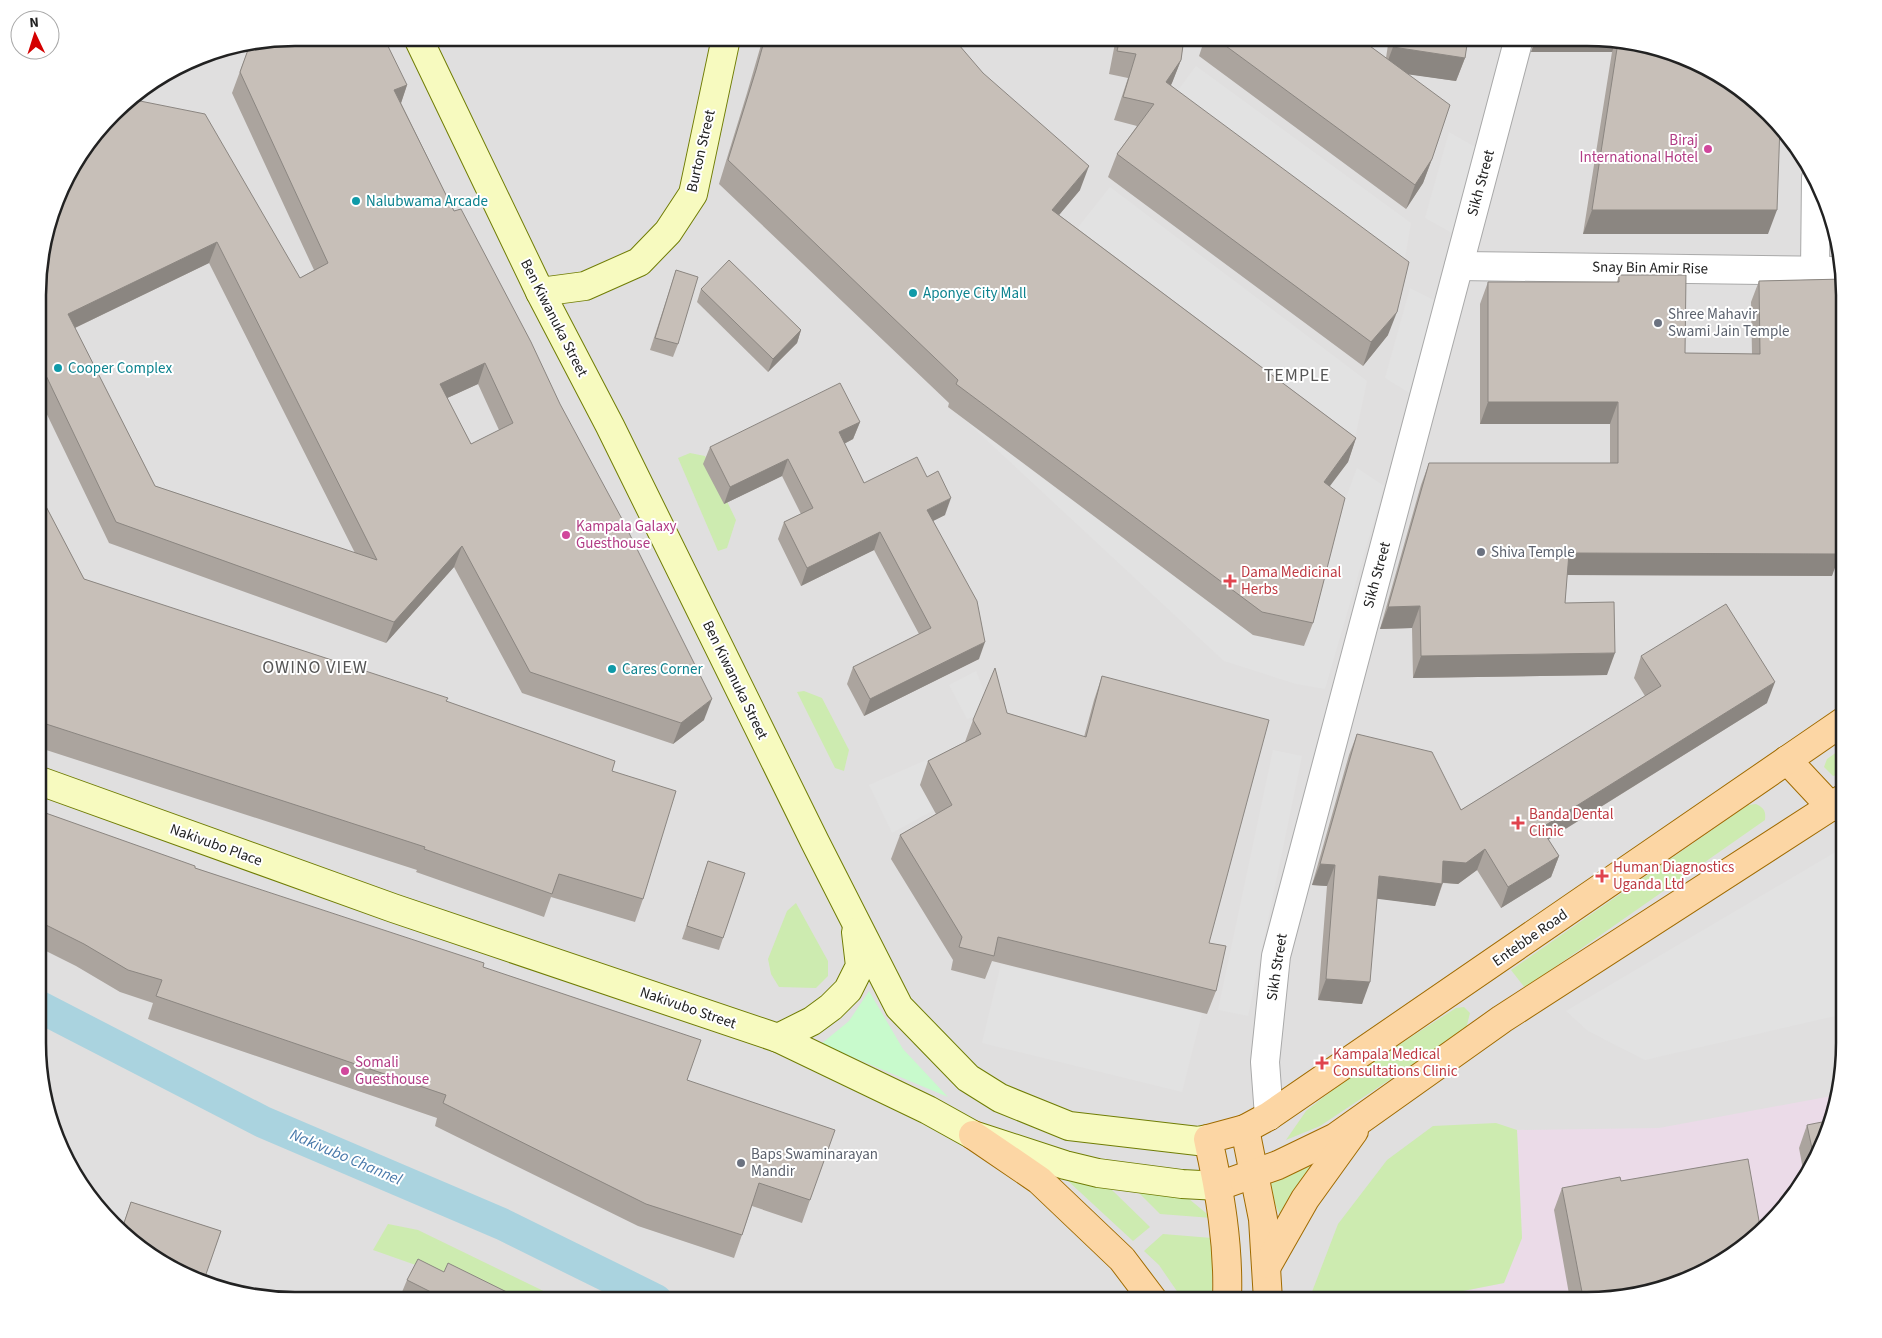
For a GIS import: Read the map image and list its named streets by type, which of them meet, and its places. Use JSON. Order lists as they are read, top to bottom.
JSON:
{
  "streets": {
    "main road": [
      "Burton Street",
      "Ben Kiwanuka Street",
      "Nakivubo Place",
      "Entebbe Road",
      "Nakivubo Street"
    ],
    "street": ["Sikh Street", "Snay Bin Amir Rise"]
  },
  "crossings": [
    ["Burton Street", "Ben Kiwanuka Street"],
    ["Sikh Street", "Snay Bin Amir Rise"],
    ["Sikh Street", "Entebbe Road"],
    ["Ben Kiwanuka Street", "Entebbe Road"],
    ["Nakivubo Place", "Nakivubo Street"]
  ],
  "districts": ["TEMPLE", "OWINO VIEW"],
  "water": ["Nakivubo Channel"],
  "places": {
    "other": [
      "Biraj International Hotel",
      "Nalubwama Arcade",
      "Aponye City Mall",
      "Shree Mahavir Swami Jain Temple",
      "Cooper Complex",
      "Kampala Galaxy Guesthouse",
      "Shiva Temple",
      "Cares Corner",
      "Somali Guesthouse",
      "Baps Swaminarayan Mandir"
    ],
    "health": [
      "Dama Medicinal Herbs",
      "Banda Dental Clinic",
      "Human Diagnostics Uganda Ltd",
      "Kampala Medical Consultations Clinic"
    ]
  },
  "north": "top"
}
